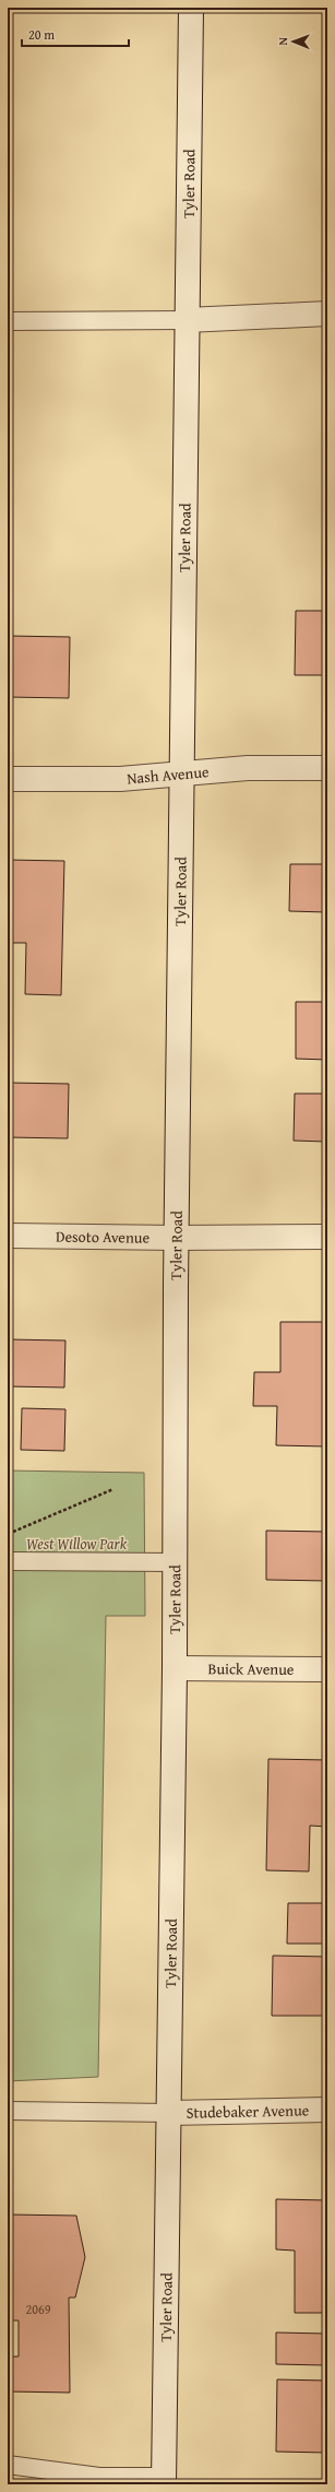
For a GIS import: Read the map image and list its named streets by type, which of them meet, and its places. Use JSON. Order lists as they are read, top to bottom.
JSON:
{
  "streets": {
    "street": [
      "Tyler Road",
      "Nash Avenue",
      "Desoto Avenue",
      "Buick Avenue",
      "Studebaker Avenue"
    ]
  },
  "crossings": [
    ["Tyler Road", "Nash Avenue"],
    ["Tyler Road", "Desoto Avenue"],
    ["Tyler Road", "Buick Avenue"],
    ["Tyler Road", "Studebaker Avenue"]
  ],
  "parks": ["West Willow Park"],
  "house_numbers": ["2069"],
  "scale_bar": "20 m",
  "north": "left"
}
